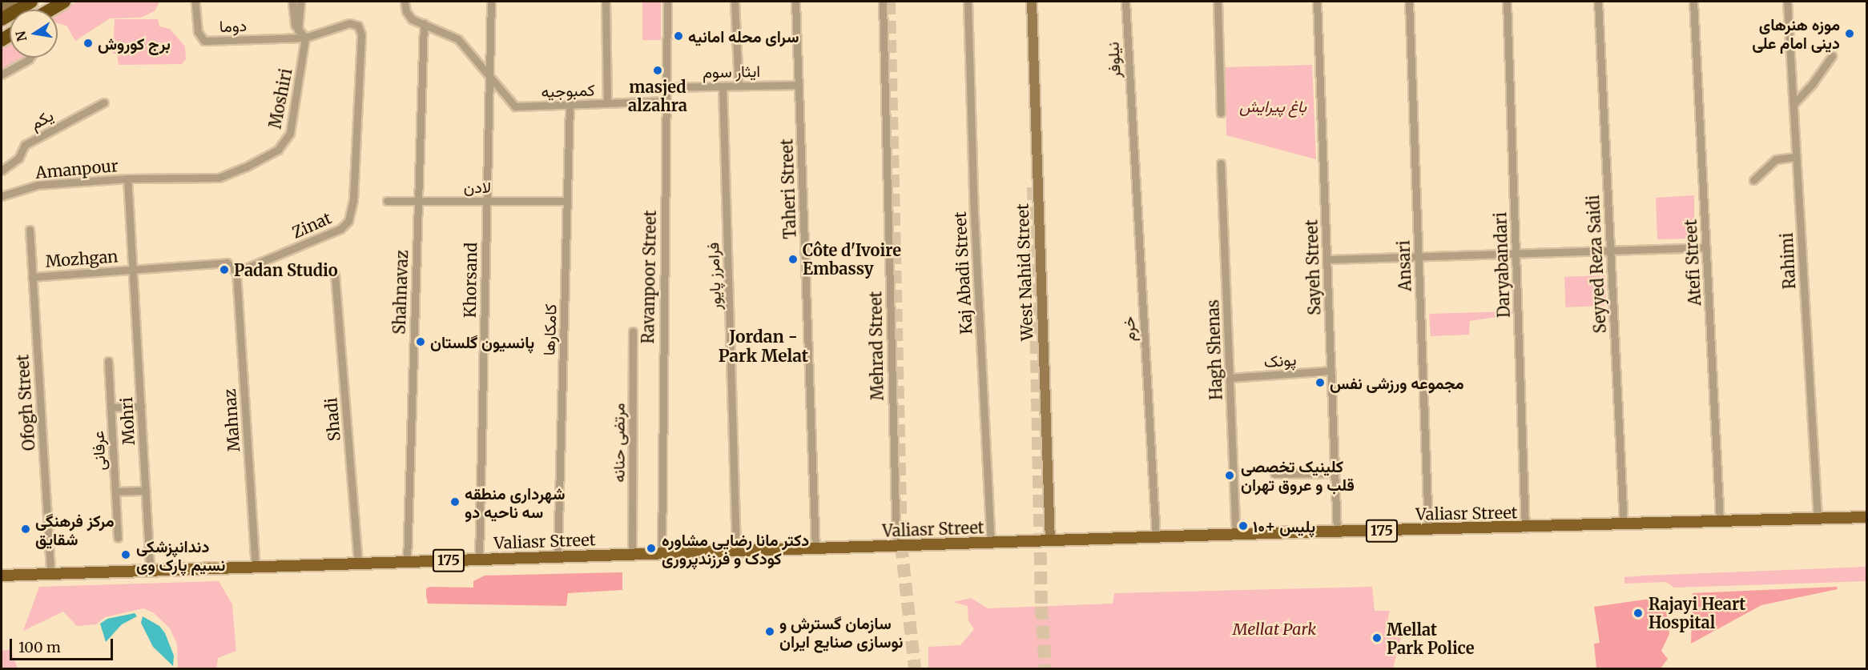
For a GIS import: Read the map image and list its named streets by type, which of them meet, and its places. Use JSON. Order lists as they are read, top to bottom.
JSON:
{
  "streets": {
    "main road": ["West Nahid Street", "Valiasr Street", "175"],
    "street": [
      "دوما",
      "نیلوفر",
      "ایثار سوم",
      "کمبوجیه",
      "Moshiri",
      "یکم",
      "Amanpour",
      "لادن",
      "Taheri Street",
      "Zinat",
      "Mozhgan",
      "Rahimi",
      "Atefi Street",
      "Seyyed Reza Saidi",
      "Daryabandari",
      "Ansari",
      "Sayeh Street",
      "Kaj Abadi Street",
      "فرامرز پایور",
      "Ravanpoor Street",
      "Khorsand",
      "Shahnavaz",
      "خرم",
      "کامکارها",
      "Mehrad Street",
      "Hagh Shenas",
      "پونک",
      "Ofogh Street",
      "Shadi",
      "Mahnaz",
      "Mohri",
      "مرتضی حنانه",
      "عرفانی"
    ]
  },
  "crossings": [
    ["دوما", "Moshiri"],
    ["دوما", "Zinat"],
    ["نیلوفر", "خرم"],
    ["ایثار سوم", "Taheri Street"],
    ["ایثار سوم", "فرامرز پایور"],
    ["ایثار سوم", "Ravanpoor Street"],
    ["کمبوجیه", "Ravanpoor Street"],
    ["کمبوجیه", "Khorsand"],
    ["کمبوجیه", "Shahnavaz"],
    ["کمبوجیه", "کامکارها"],
    ["Moshiri", "Amanpour"],
    ["Moshiri", "Zinat"],
    ["Moshiri", "Mohri"],
    ["Amanpour", "Mohri"],
    ["لادن", "Khorsand"],
    ["لادن", "Shahnavaz"],
    ["لادن", "کامکارها"],
    ["Taheri Street", "Valiasr Street"],
    ["Zinat", "Mahnaz"],
    ["Mozhgan", "Ofogh Street"],
    ["Mozhgan", "Mohri"],
    ["Rahimi", "Valiasr Street"],
    ["Atefi Street", "Valiasr Street"],
    ["Seyyed Reza Saidi", "Valiasr Street"],
    ["Daryabandari", "Valiasr Street"],
    ["Ansari", "Valiasr Street"],
    ["Sayeh Street", "پونک"],
    ["Sayeh Street", "Valiasr Street"],
    ["West Nahid Street", "Valiasr Street"],
    ["Kaj Abadi Street", "Valiasr Street"],
    ["فرامرز پایور", "Valiasr Street"],
    ["Ravanpoor Street", "Valiasr Street"],
    ["Khorsand", "Valiasr Street"],
    ["Shahnavaz", "Valiasr Street"],
    ["خرم", "Valiasr Street"],
    ["کامکارها", "Valiasr Street"],
    ["Mehrad Street", "Valiasr Street"],
    ["Hagh Shenas", "پونک"],
    ["Hagh Shenas", "Valiasr Street"],
    ["Ofogh Street", "Valiasr Street"],
    ["Shadi", "Valiasr Street"],
    ["Mahnaz", "Valiasr Street"],
    ["Mohri", "Valiasr Street"],
    ["مرتضی حنانه", "Valiasr Street"]
  ],
  "districts": ["Jordan - Park Melat"],
  "parks": ["باغ پیرایش", "Mellat Park"],
  "places": [
    "موزه هنرهای دینی امام علی",
    "سرای محله امانیه",
    "برج کوروش",
    "masjed alzahra",
    "Côte d'Ivoire Embassy",
    "Padan Studio",
    "پانسیون گلستان",
    "مجموعه ورزشی نفس",
    "کلینیک تخصصی قلب و عروق تهران",
    "شهرداری منطقه سه ناحیه دو",
    "پلیس +۱۰",
    "مرکز فرهنگی شقایق",
    "دکتر مانا رضایی مشاوره کودک و فرزندپروری",
    "دندانپزشکی نسیم پارک وی",
    "Rajayi Heart Hospital",
    "سازمان گسترش و نوسازی صنایع ایران",
    "Mellat Park Police"
  ],
  "scale_bar": "100 m",
  "north": "left"
}
